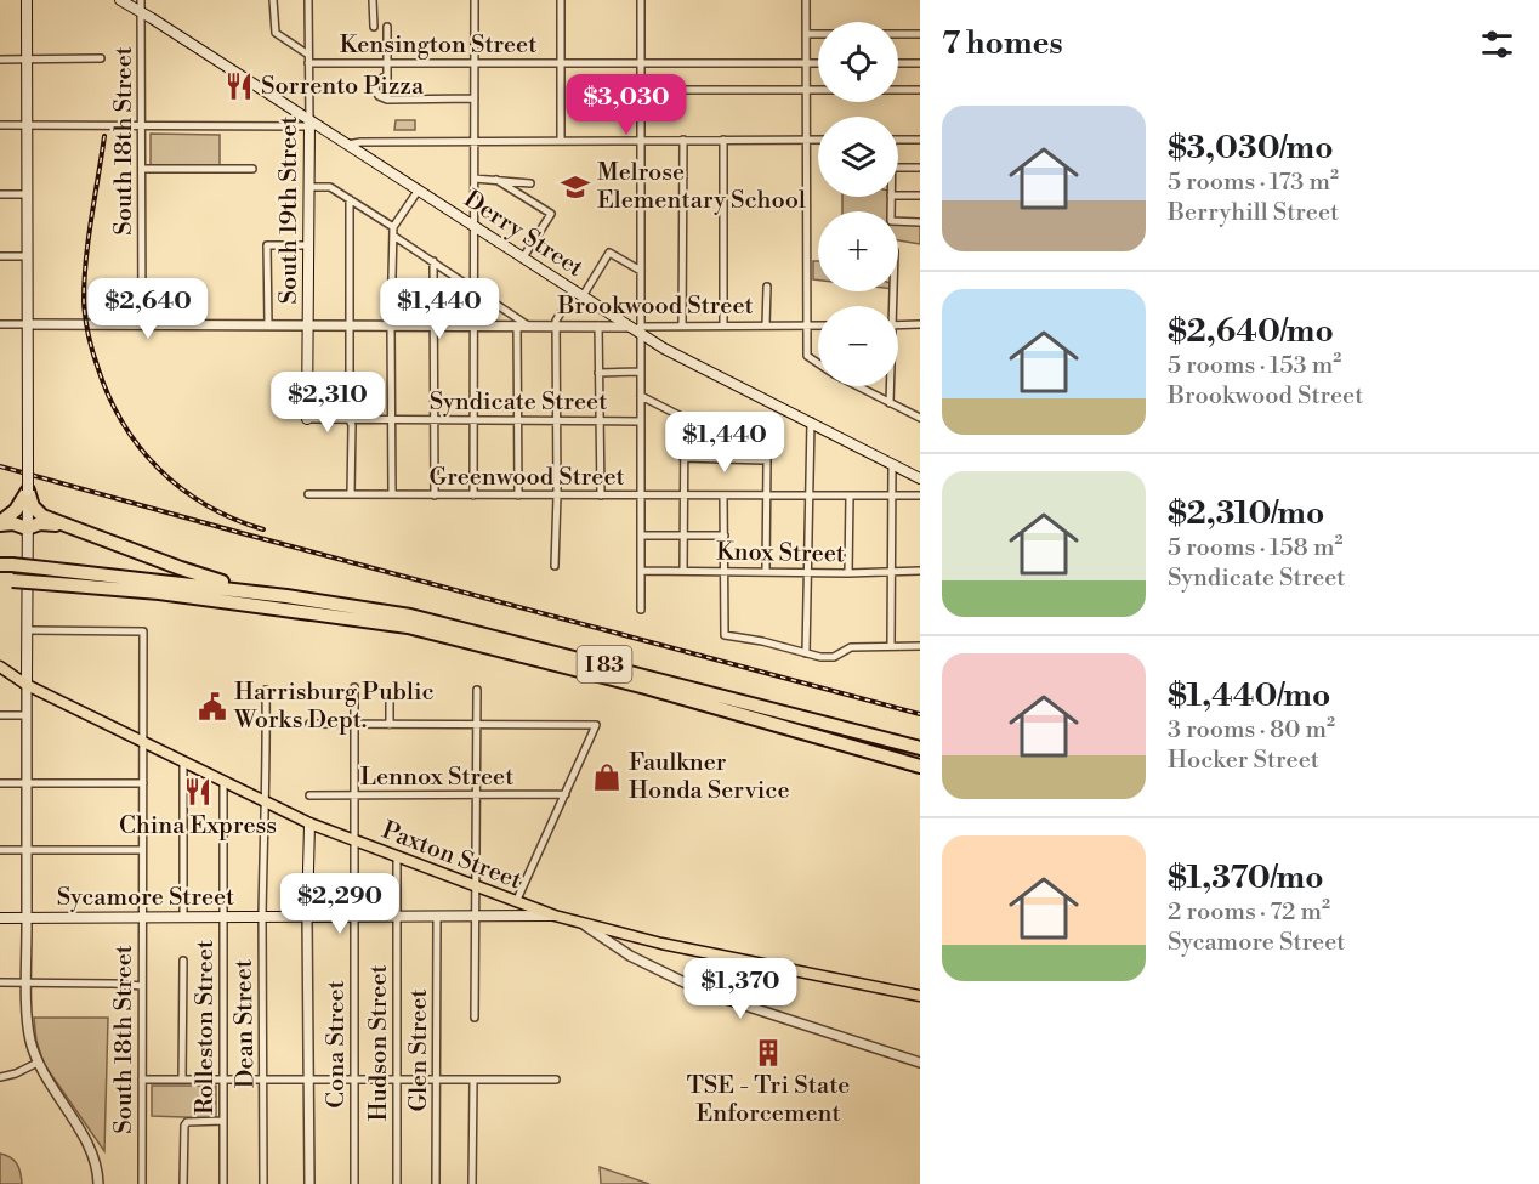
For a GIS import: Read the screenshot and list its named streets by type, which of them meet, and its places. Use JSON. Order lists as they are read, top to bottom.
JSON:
{
  "streets": {
    "highway": ["I 83"],
    "main road": [
      "South 19th Street",
      "Derry Street",
      "Paxton Street",
      "Sycamore Street"
    ],
    "street": [
      "Kensington Street",
      "South 18th Street",
      "Brookwood Street",
      "Syndicate Street",
      "Greenwood Street",
      "Knox Street",
      "Lennox Street",
      "Dean Street",
      "Rolleston Street",
      "Hudson Street",
      "Cona Street",
      "Glen Street"
    ]
  },
  "crossings": [
    ["Kensington Street", "South 19th Street"],
    ["South 18th Street", "Derry Street"],
    ["South 18th Street", "Brookwood Street"],
    ["South 18th Street", "Paxton Street"],
    ["South 18th Street", "Sycamore Street"],
    ["South 19th Street", "Derry Street"],
    ["South 19th Street", "Brookwood Street"],
    ["South 19th Street", "Syndicate Street"],
    ["Derry Street", "Brookwood Street"],
    ["Lennox Street", "Cona Street"],
    ["Paxton Street", "Sycamore Street"],
    ["Paxton Street", "Dean Street"],
    ["Paxton Street", "Rolleston Street"],
    ["Paxton Street", "Hudson Street"],
    ["Paxton Street", "Cona Street"],
    ["Sycamore Street", "Dean Street"],
    ["Sycamore Street", "Rolleston Street"],
    ["Sycamore Street", "Hudson Street"],
    ["Sycamore Street", "Cona Street"],
    ["Sycamore Street", "Glen Street"]
  ],
  "places": {
    "restaurant": ["Sorrento Pizza", "China Express"],
    "school or university": ["Melrose Elementary School"],
    "public building": ["Harrisburg Public Works Dept."],
    "shop": ["Faulkner Honda Service"],
    "building": ["TSE - Tri State Enforcement"]
  },
  "page": {
    "heading": "7 homes",
    "map_buttons": ["+", "−"],
    "price": [
      "$3,030",
      "$2,640",
      "$1,440",
      "$2,310",
      "$1,440",
      "$2,290",
      "$1,370"
    ],
    "list": [
      {
        "name": "$3,030/mo",
        "note": "5 rooms · 173 m² · Berryhill Street"
      },
      {
        "name": "$2,640/mo",
        "note": "5 rooms · 153 m² · Brookwood Street"
      },
      {
        "name": "$2,310/mo",
        "note": "5 rooms · 158 m² · Syndicate Street"
      },
      {
        "name": "$1,440/mo",
        "note": "3 rooms · 80 m² · Hocker Street"
      },
      {
        "name": "$1,370/mo",
        "note": "2 rooms · 72 m² · Sycamore Street"
      }
    ]
  }
}
